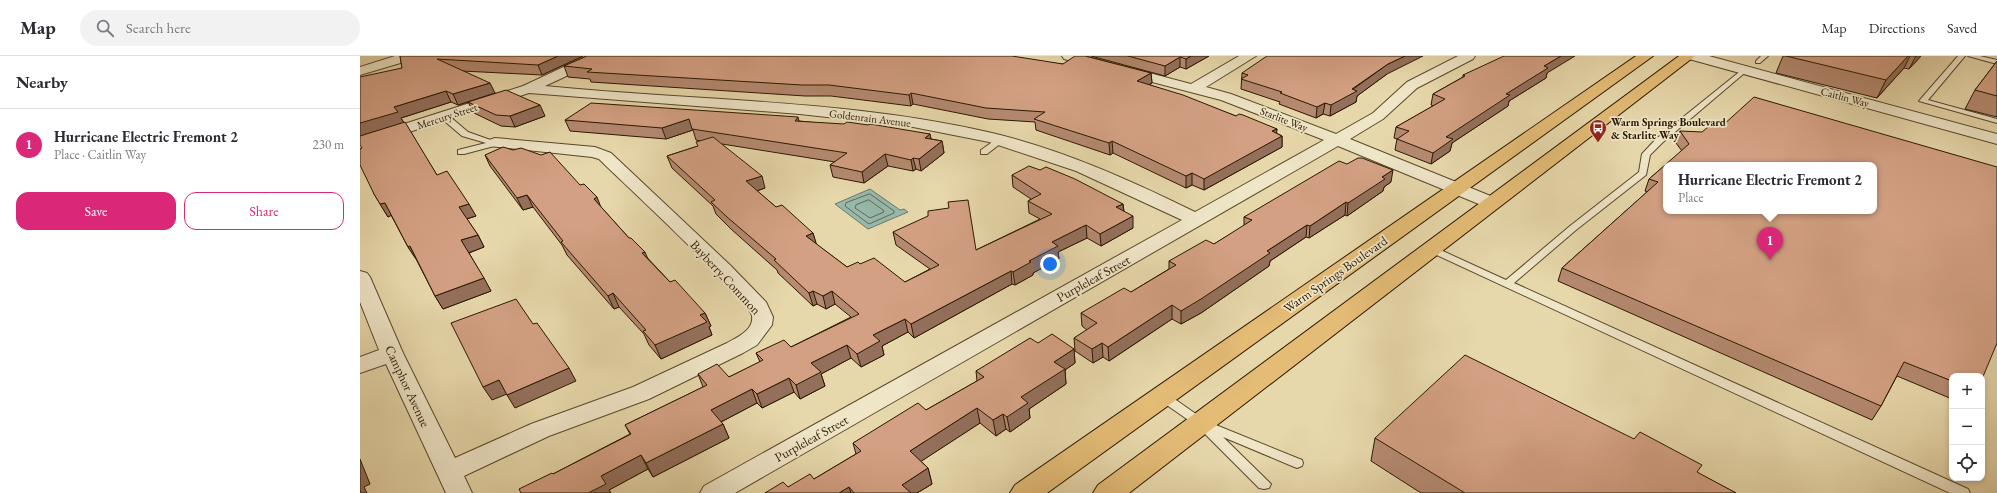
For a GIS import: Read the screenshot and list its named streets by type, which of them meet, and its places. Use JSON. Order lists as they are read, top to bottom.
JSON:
{
  "streets": {
    "main road": ["Warm Springs Boulevard"],
    "street": [
      "Caitlin Way",
      "Mercury Street",
      "Goldenrain Avenue",
      "Starlite Way",
      "Bayberry Common",
      "Purpleleaf Street",
      "Camphor Avenue"
    ]
  },
  "crossings": [
    ["Mercury Street", "Goldenrain Avenue"],
    ["Mercury Street", "Bayberry Common"],
    ["Goldenrain Avenue", "Purpleleaf Street"],
    ["Starlite Way", "Warm Springs Boulevard"],
    ["Starlite Way", "Purpleleaf Street"],
    ["Bayberry Common", "Camphor Avenue"]
  ],
  "places": {
    "bus stop": ["Warm Springs Boulevard & Starlite Way"]
  },
  "page": {
    "header": "Map",
    "search": "Search here",
    "nav": ["Map", "Directions", "Saved"],
    "heading": "Nearby",
    "list": [
      {
        "mark": "1",
        "name": "Hurricane Electric Fremont 2",
        "note": "Place · Caitlin Way",
        "value": "230 m"
      }
    ],
    "popup": ["Hurricane Electric Fremont 2", "Place"],
    "buttons": ["Save", "Share"],
    "pins": "1",
    "map_buttons": ["+", "−"]
  }
}
